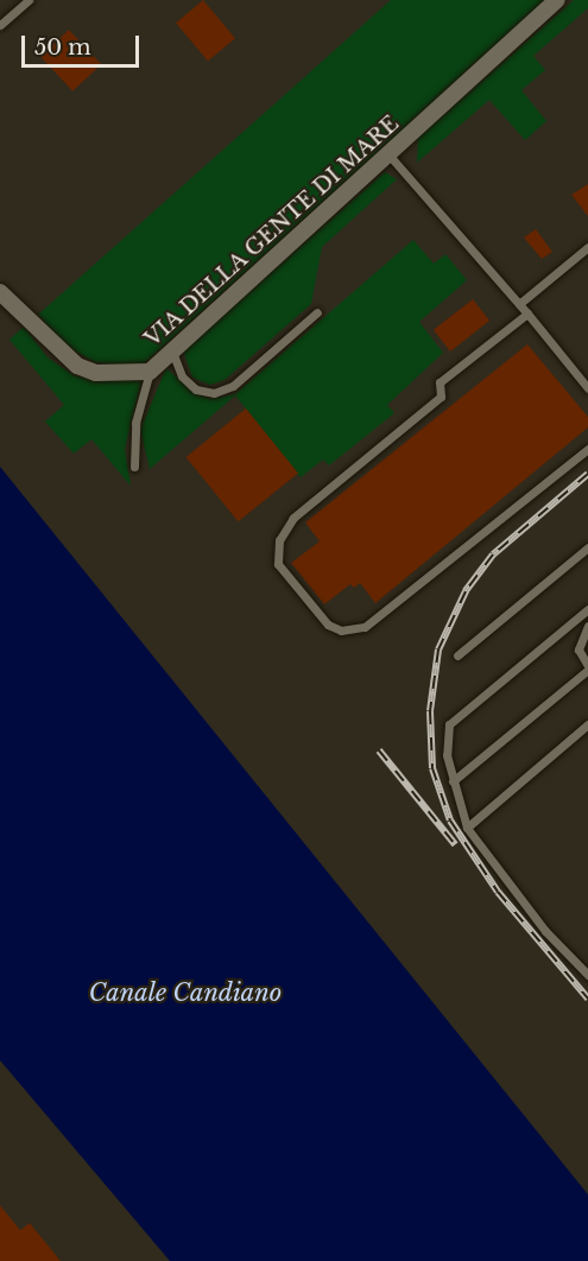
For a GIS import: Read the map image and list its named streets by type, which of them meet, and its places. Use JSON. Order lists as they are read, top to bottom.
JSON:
{
  "streets": {
    "street": ["VIA DELLA GENTE DI MARE"]
  },
  "water": ["Canale Candiano"],
  "scale_bar": "50 m"
}
